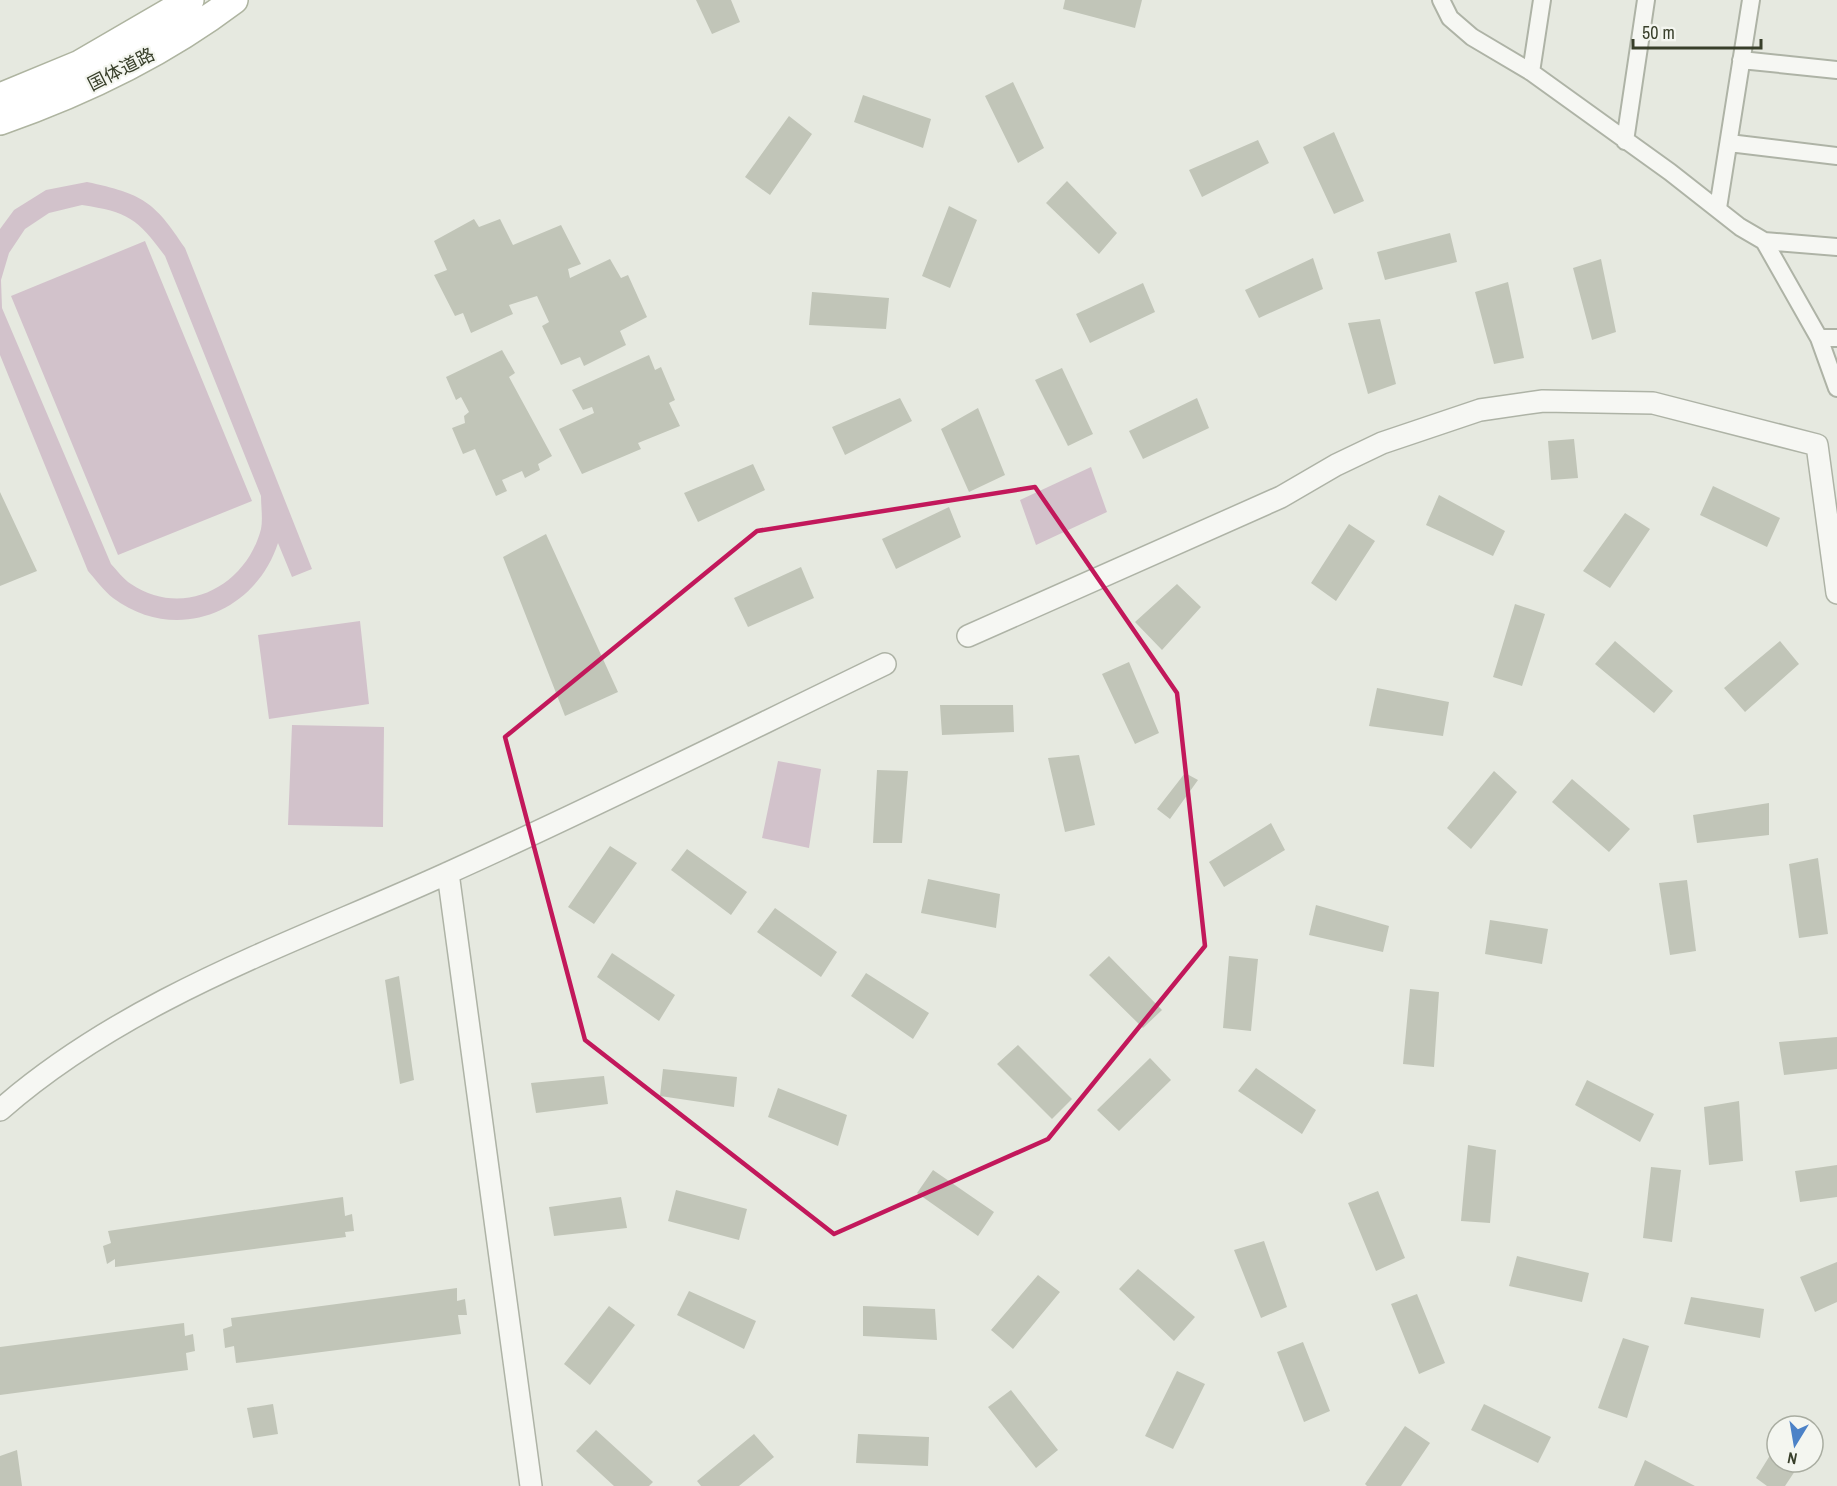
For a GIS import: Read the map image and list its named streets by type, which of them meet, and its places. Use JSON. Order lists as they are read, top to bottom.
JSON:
{
  "streets": {
    "main road": ["国体道路"]
  },
  "scale_bar": "50 m",
  "north": "bottom"
}
